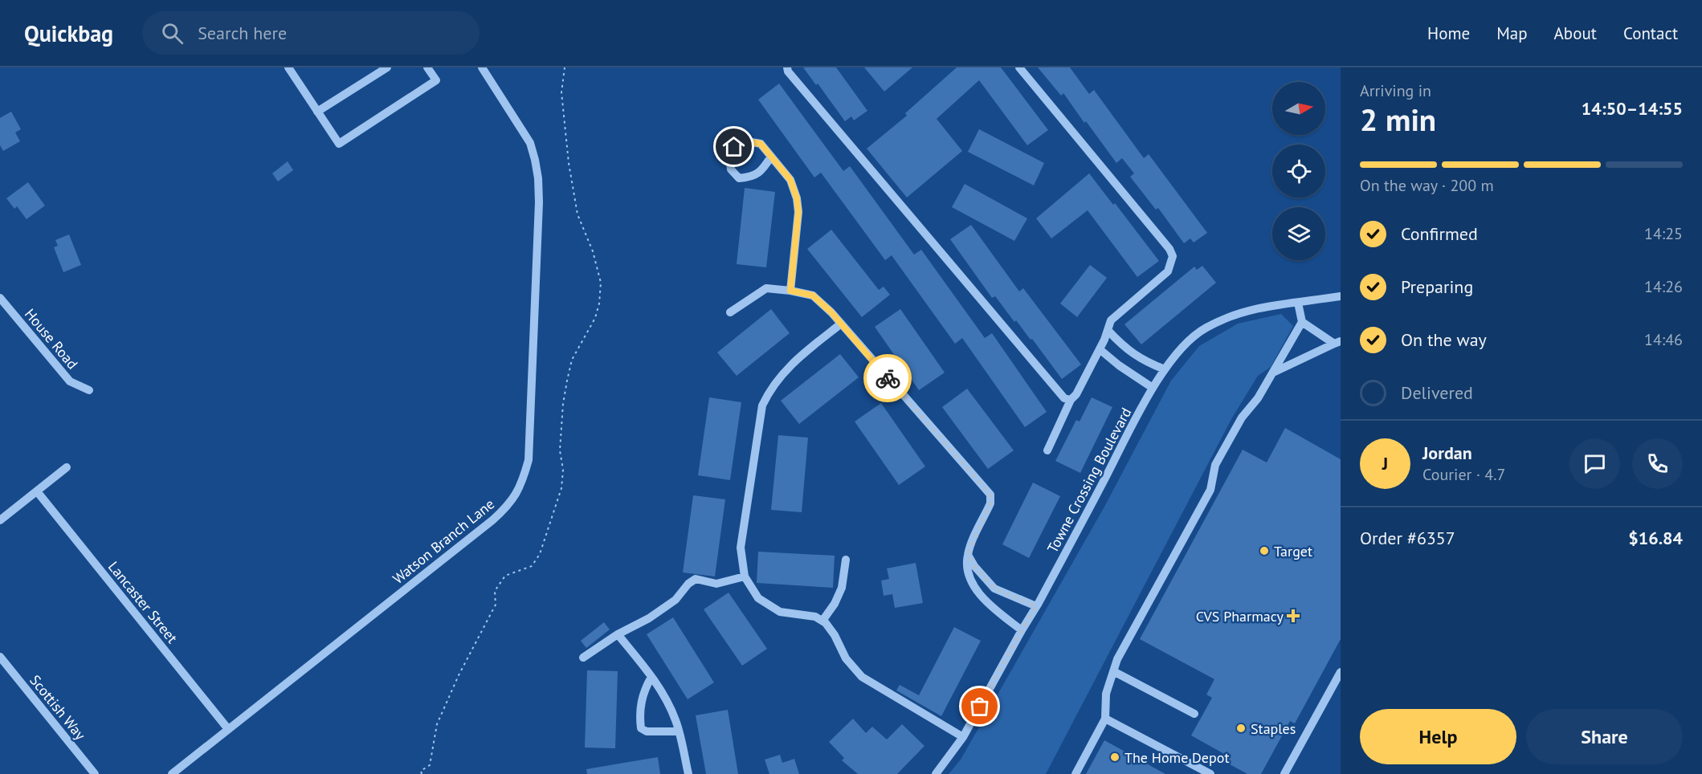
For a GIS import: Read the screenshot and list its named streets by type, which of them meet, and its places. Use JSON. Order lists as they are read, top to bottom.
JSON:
{
  "streets": {
    "street": [
      "House Road",
      "Towne Crossing Boulevard",
      "Watson Branch Lane",
      "Lancaster Street",
      "Scottish Way"
    ]
  },
  "crossings": [
    ["Watson Branch Lane", "Lancaster Street"]
  ],
  "places": {
    "other": ["Target", "Staples", "The Home Depot"],
    "health": ["CVS Pharmacy"]
  },
  "north": "right",
  "page": {
    "header": "Quickbag",
    "search": "Search here",
    "nav": [
      "Home",
      "Map",
      "About",
      "Contact"
    ],
    "heading": ["2 min", "Arriving in", "14:50–14:55"],
    "panel": [
      "Jordan",
      "Courier · 4.7",
      "Order #6357",
      "$16.84"
    ],
    "bar": "On the way · 200 m",
    "list": [
      ["Confirmed", "14:25"],
      ["Preparing", "14:26"],
      ["On the way", "14:46"],
      "Delivered"
    ],
    "round": "J",
    "buttons": ["Help", "Share"]
  }
}
